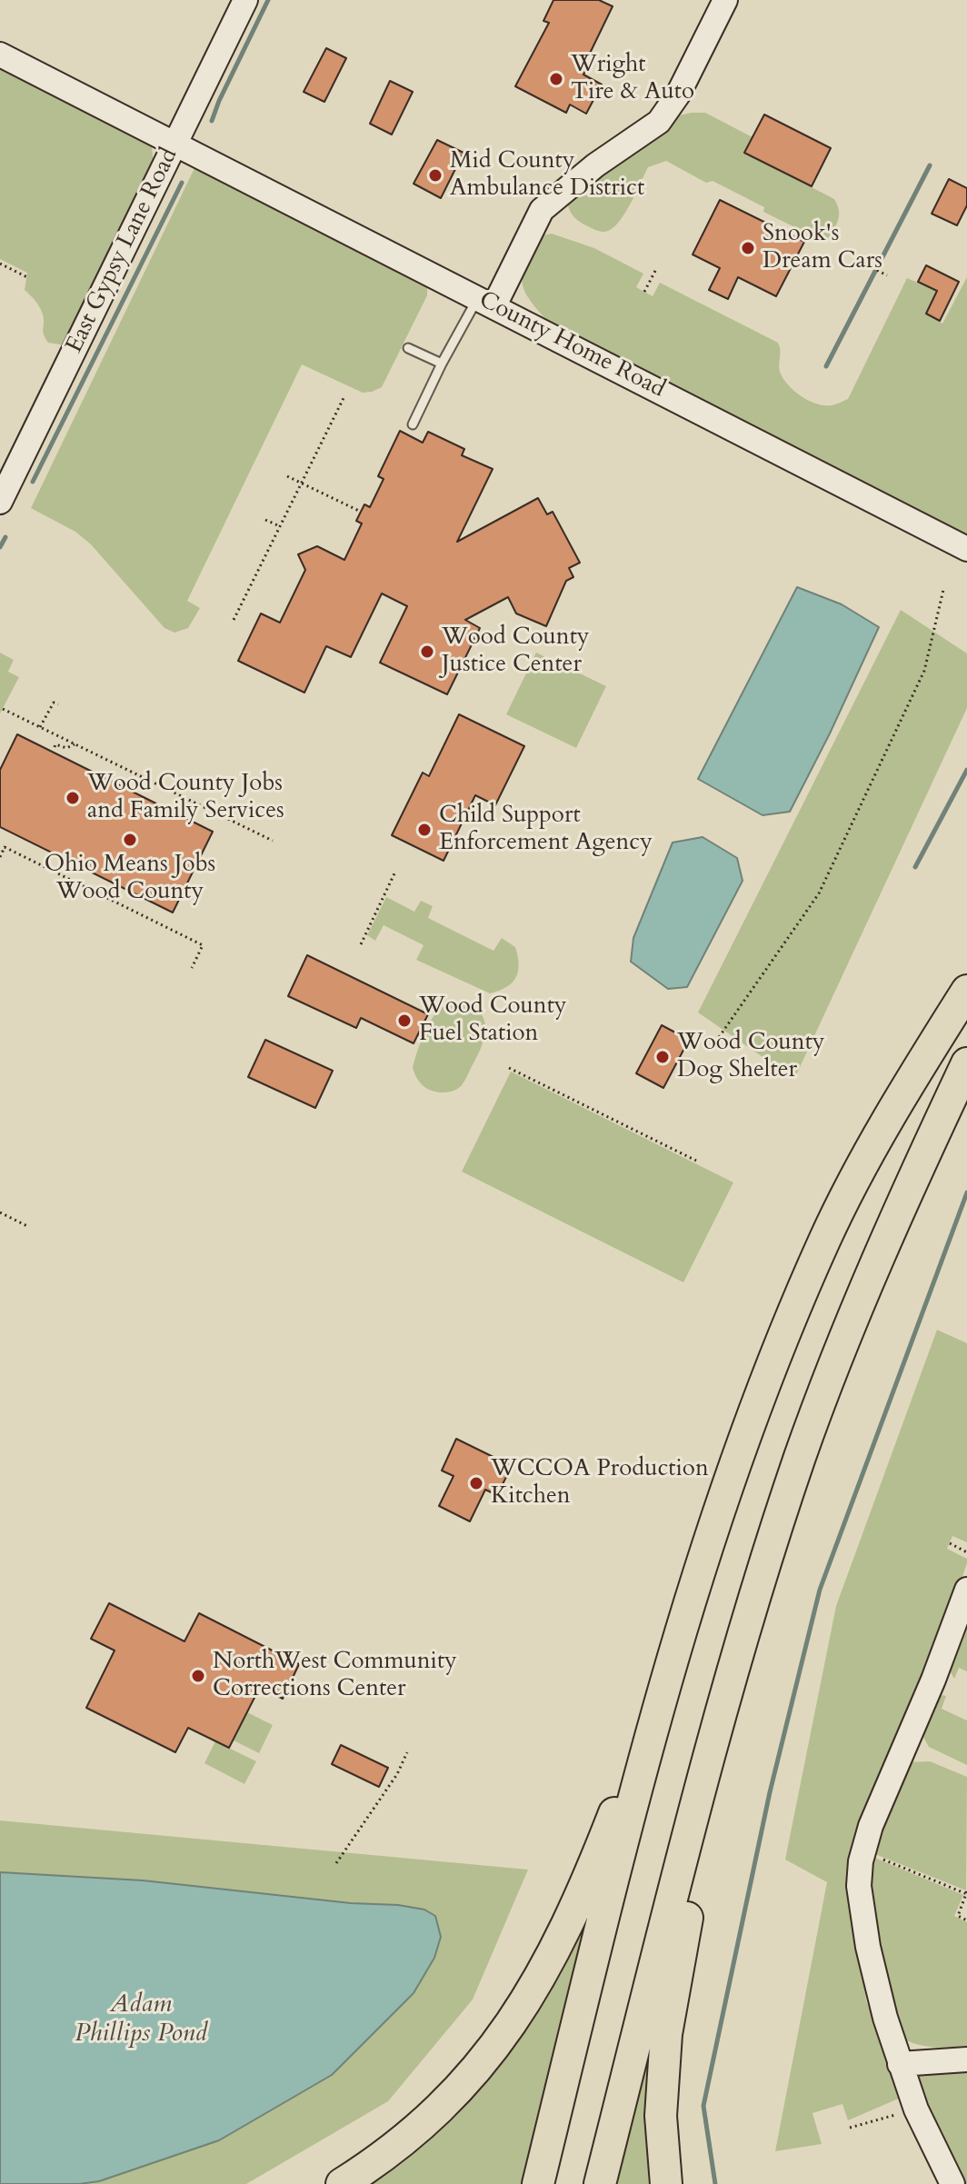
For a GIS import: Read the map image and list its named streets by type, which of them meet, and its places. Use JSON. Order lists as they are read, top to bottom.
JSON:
{
  "streets": {
    "street": ["East Gypsy Lane Road", "County Home Road"]
  },
  "crossings": [
    ["East Gypsy Lane Road", "County Home Road"]
  ],
  "water": ["Adam Phillips Pond"],
  "places": [
    "Wright Tire & Auto",
    "Mid County Ambulance District",
    "Snook's Dream Cars",
    "Wood County Justice Center",
    "Wood County Jobs and Family Services",
    "Child Support Enforcement Agency",
    "Ohio Means Jobs Wood County",
    "Wood County Fuel Station",
    "Wood County Dog Shelter",
    "WCCOA Production Kitchen",
    "NorthWest Community Corrections Center"
  ]
}
